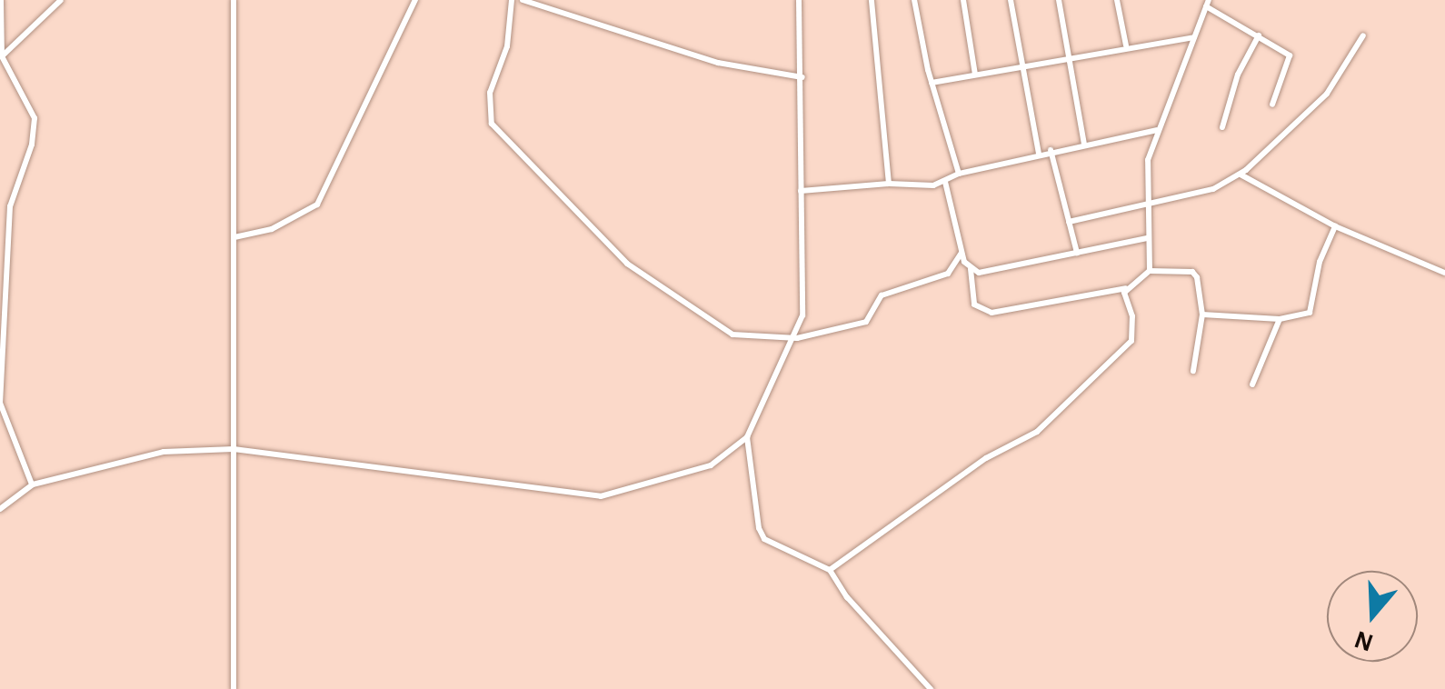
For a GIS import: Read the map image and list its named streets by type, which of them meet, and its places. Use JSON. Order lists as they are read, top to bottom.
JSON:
{
  "north": "bottom"
}
